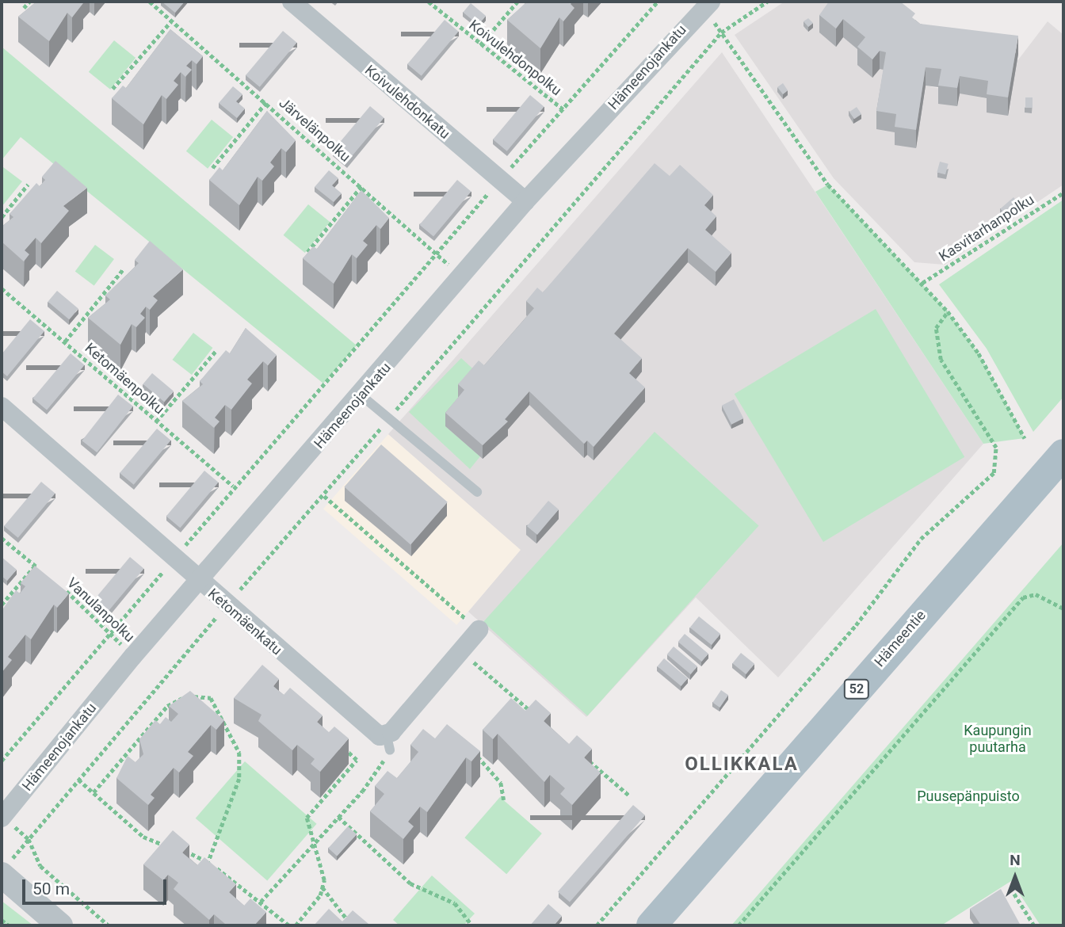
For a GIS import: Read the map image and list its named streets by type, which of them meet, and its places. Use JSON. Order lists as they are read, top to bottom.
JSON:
{
  "streets": {
    "main road": ["Hämeentie", "52"],
    "street": ["Hämeenojankatu", "Koivulehdonkatu", "Ketomäenkatu"],
    "path": [
      "Koivulehdonpolku",
      "Järvelänpolku",
      "Kasvitarhanpolku",
      "Ketomäenpolku",
      "Vanulanpolku"
    ]
  },
  "crossings": [
    ["Hämeenojankatu", "Koivulehdonkatu"],
    ["Hämeenojankatu", "Järvelänpolku"],
    ["Hämeenojankatu", "Vanulanpolku"],
    ["Hämeenojankatu", "Ketomäenkatu"]
  ],
  "districts": ["OLLIKKALA"],
  "parks": ["Kaupungin puutarha", "Puusepänpuisto"],
  "scale_bar": "50 m",
  "north": "top"
}
